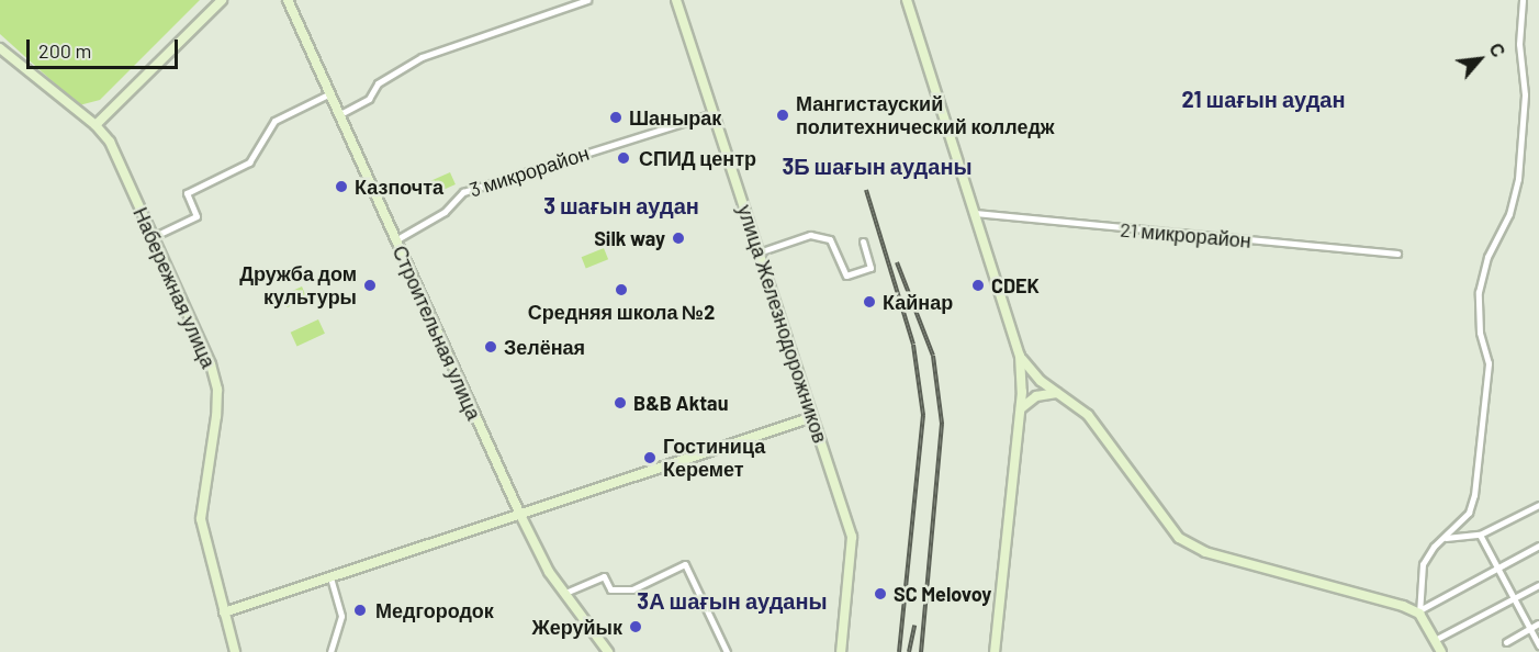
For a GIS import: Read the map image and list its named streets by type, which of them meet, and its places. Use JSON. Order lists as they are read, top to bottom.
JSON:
{
  "streets": {
    "street": [
      "3 микрорайон",
      "21 микрорайон",
      "Набережная улица",
      "улица Железнодорожников",
      "Строительная улица"
    ]
  },
  "crossings": [
    ["3 микрорайон", "улица Железнодорожников"],
    ["3 микрорайон", "Строительная улица"]
  ],
  "districts": [
    "21 шағын аудан",
    "3Б шағын ауданы",
    "3 шағын аудан",
    "3А шағын ауданы"
  ],
  "places": [
    "Мангистауский политехнический колледж",
    "Шанырак",
    "СПИД центр",
    "Казпочта",
    "Silk way",
    "Дружба дом культуры",
    "CDEK",
    "Средняя школа №2",
    "Кайнар",
    "Зелёная",
    "B&B Aktau",
    "Гостиница Керемет",
    "SC Melovoy",
    "Медгородок",
    "Жеруйык"
  ],
  "scale_bar": "200 m",
  "north": "top right"
}
